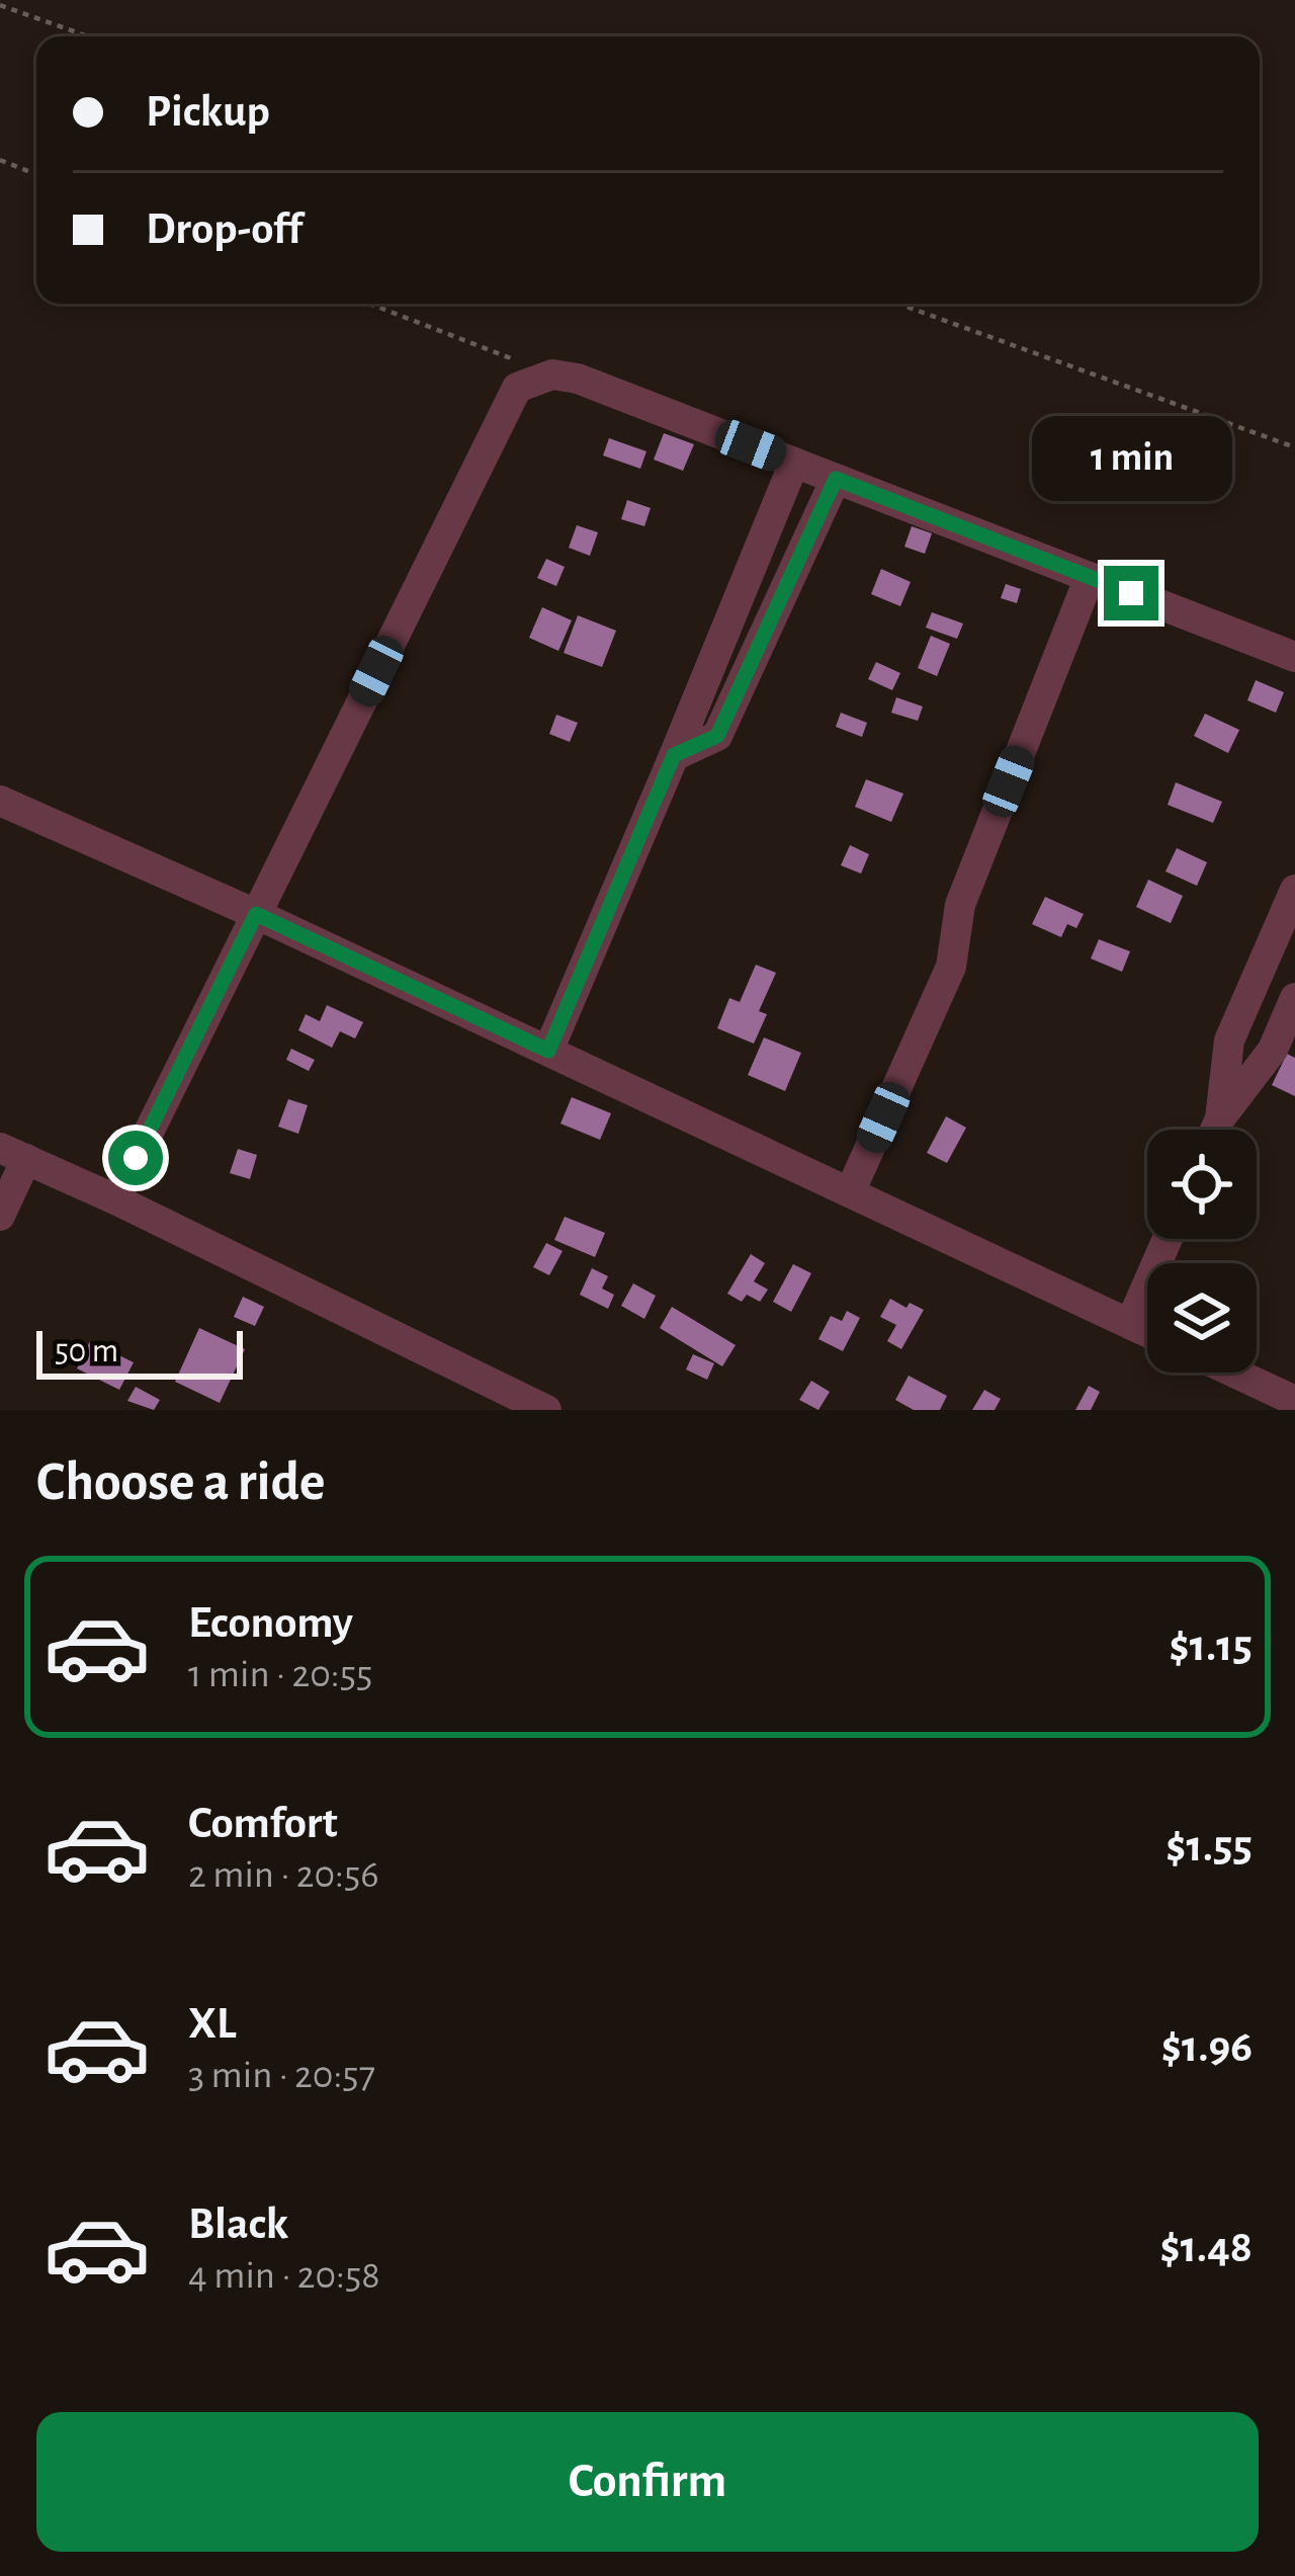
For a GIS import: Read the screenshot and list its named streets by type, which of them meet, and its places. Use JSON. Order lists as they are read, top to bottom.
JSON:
{
  "scale_bar": "50 m",
  "page": {
    "banner": ["Pickup", "Drop-off"],
    "bubble": "1 min",
    "scale": "50 m",
    "heading": "Choose a ride",
    "list": [
      {
        "name": "Economy",
        "note": "1 min · 20:55",
        "value": "$1.15"
      },
      {
        "name": "Comfort",
        "note": "2 min · 20:56",
        "value": "$1.55"
      },
      {
        "name": "XL",
        "note": "3 min · 20:57",
        "value": "$1.96"
      },
      {
        "name": "Black",
        "note": "4 min · 20:58",
        "value": "$1.48"
      }
    ],
    "buttons": "Confirm"
  }
}
